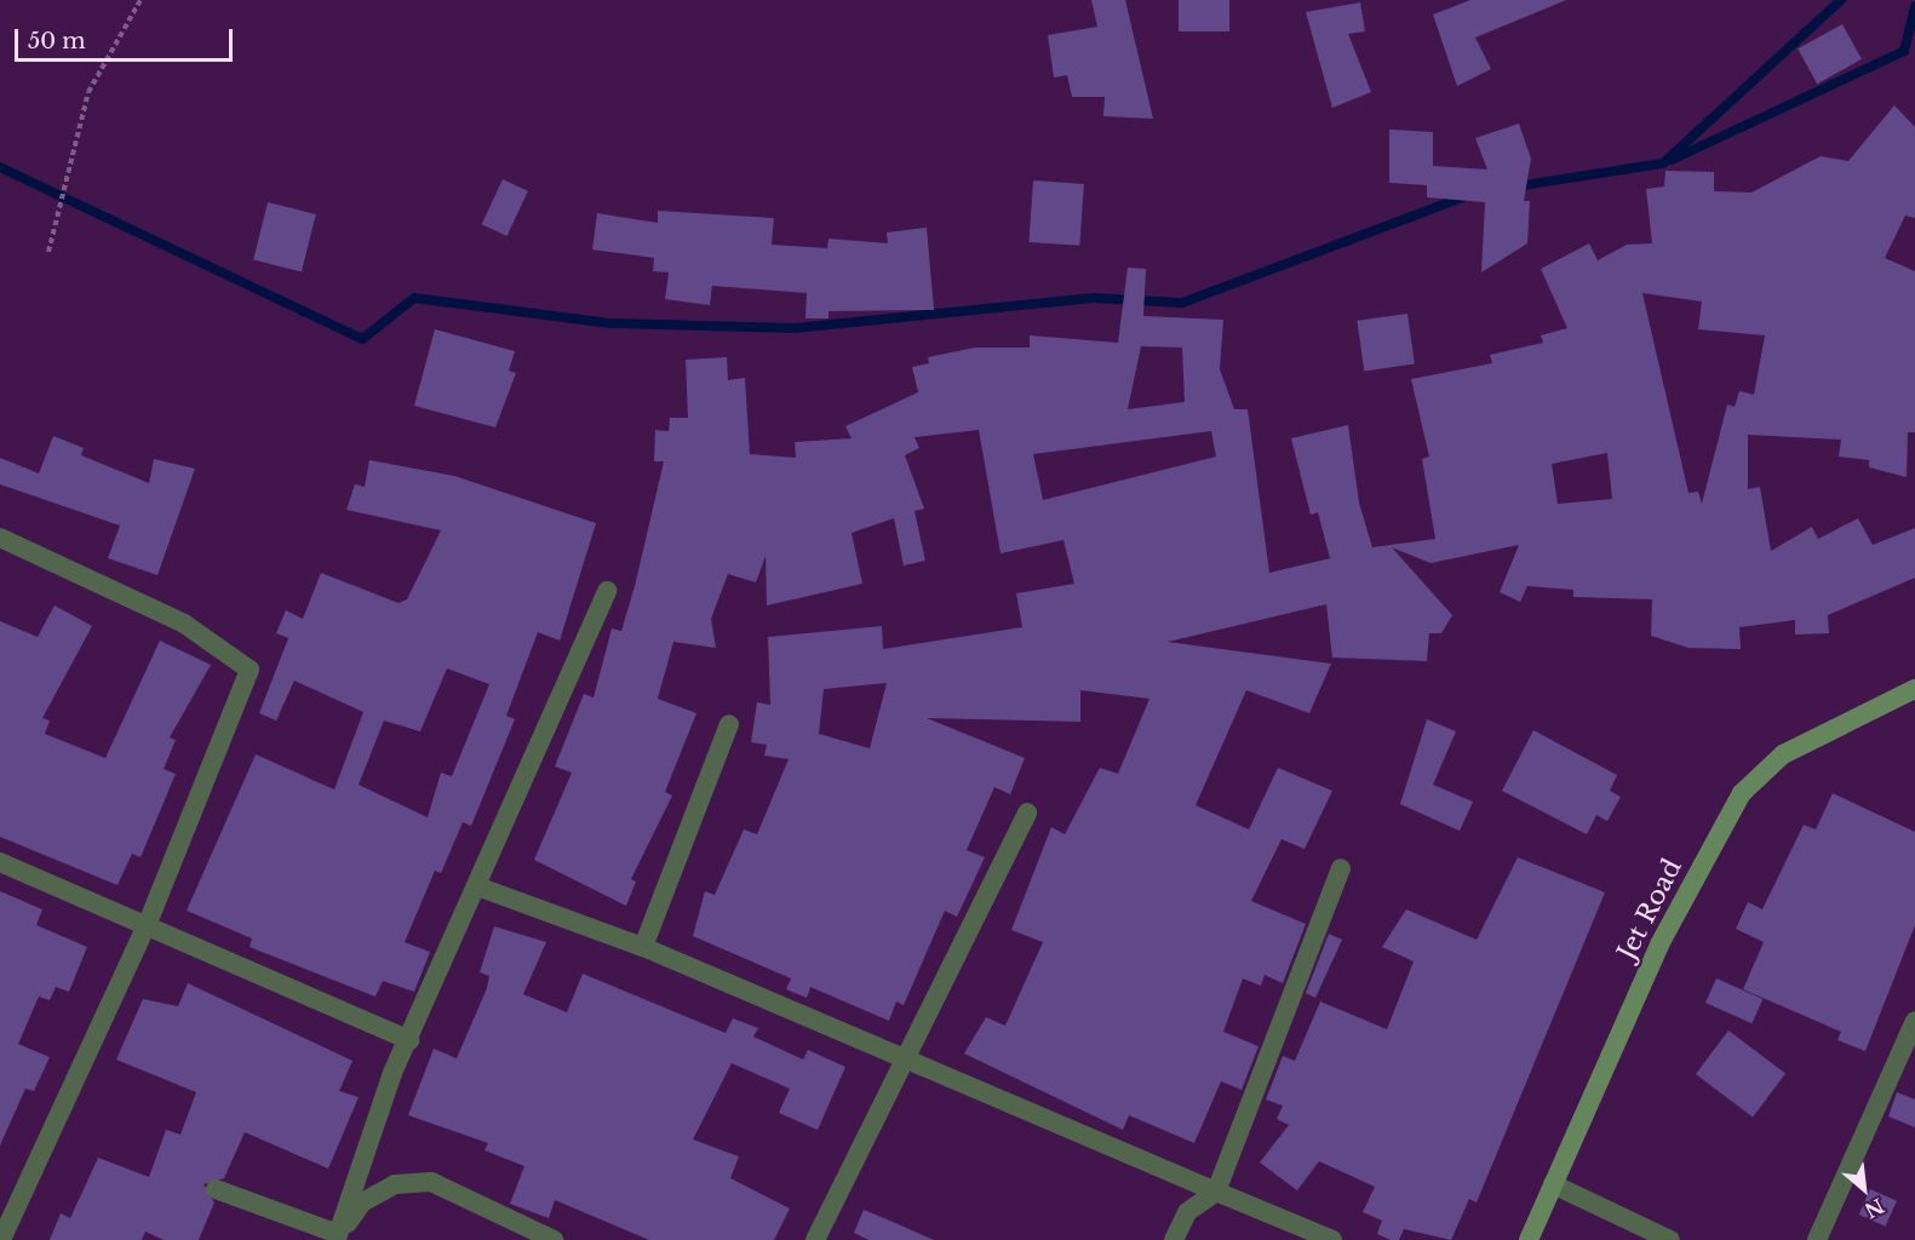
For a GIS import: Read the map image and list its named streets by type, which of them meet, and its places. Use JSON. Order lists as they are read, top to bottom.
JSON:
{
  "streets": {
    "main road": ["Jet Road"]
  },
  "scale_bar": "50 m",
  "north": "bottom right"
}
